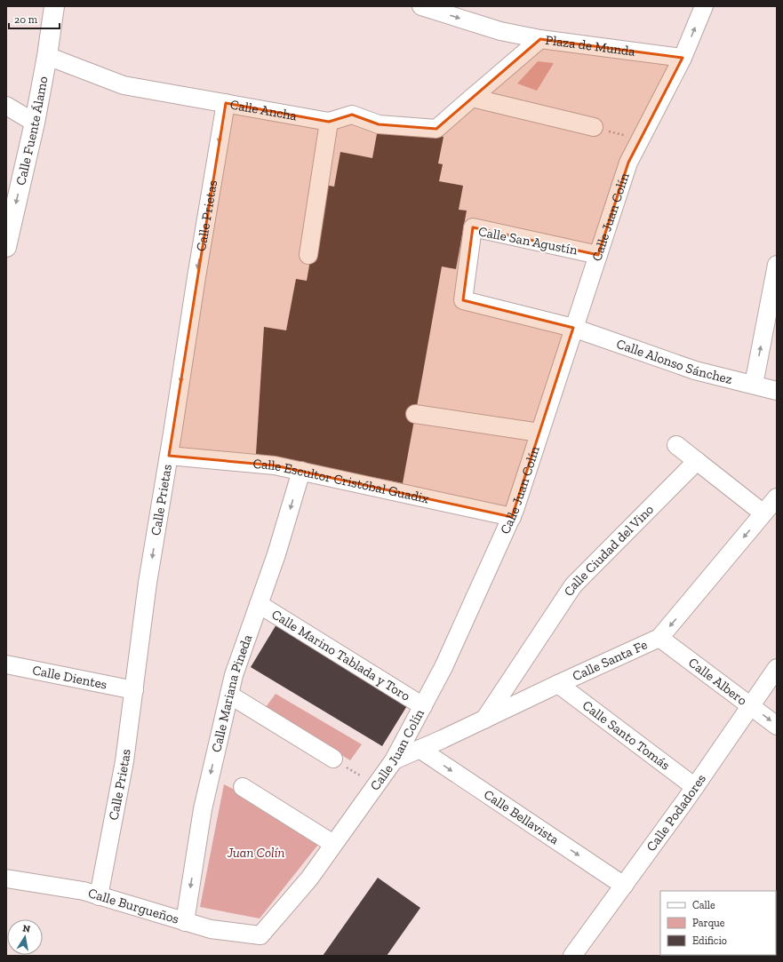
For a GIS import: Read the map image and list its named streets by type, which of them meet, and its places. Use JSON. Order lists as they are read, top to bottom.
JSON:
{
  "streets": {
    "street": [
      "Plaza de Munda",
      "Calle Ancha",
      "Calle Fuente Álamo",
      "Calle Prietas",
      "Calle Juan Colín",
      "Calle San Agustín",
      "Calle Alonso Sánchez",
      "Calle Escultor Cristóbal Guadix",
      "Calle Ciudad del Vino",
      "Calle Marino Tablada y Toro",
      "Calle Santa Fe",
      "Calle Dientes",
      "Calle Albero",
      "Calle Mariana Pineda",
      "Calle Santo Tomás",
      "Calle Podadores",
      "Calle Bellavista",
      "Calle Burgueños"
    ]
  },
  "crossings": [
    ["Plaza de Munda", "Calle Ancha"],
    ["Plaza de Munda", "Calle Juan Colín"],
    ["Calle Ancha", "Calle Fuente Álamo"],
    ["Calle Ancha", "Calle Prietas"],
    ["Calle Prietas", "Calle Escultor Cristóbal Guadix"],
    ["Calle Prietas", "Calle Dientes"],
    ["Calle Prietas", "Calle Burgueños"],
    ["Calle Juan Colín", "Calle San Agustín"],
    ["Calle Juan Colín", "Calle Alonso Sánchez"],
    ["Calle Juan Colín", "Calle Escultor Cristóbal Guadix"],
    ["Calle Juan Colín", "Calle Marino Tablada y Toro"],
    ["Calle Juan Colín", "Calle Santa Fe"],
    ["Calle Juan Colín", "Calle Burgueños"],
    ["Calle San Agustín", "Calle Alonso Sánchez"],
    ["Calle Escultor Cristóbal Guadix", "Calle Mariana Pineda"],
    ["Calle Ciudad del Vino", "Calle Santa Fe"],
    ["Calle Marino Tablada y Toro", "Calle Mariana Pineda"],
    ["Calle Santa Fe", "Calle Albero"],
    ["Calle Santa Fe", "Calle Santo Tomás"],
    ["Calle Santa Fe", "Calle Bellavista"],
    ["Calle Albero", "Calle Podadores"],
    ["Calle Mariana Pineda", "Calle Burgueños"],
    ["Calle Santo Tomás", "Calle Podadores"],
    ["Calle Podadores", "Calle Bellavista"]
  ],
  "one_way": [
    "Calle Fuente Álamo",
    "Calle Prietas",
    "Calle Mariana Pineda",
    "Calle Bellavista"
  ],
  "parks": ["Juan Colín"],
  "legend": ["Calle", "Parque", "Edificio"],
  "scale_bar": "20 m",
  "north": "top"
}
